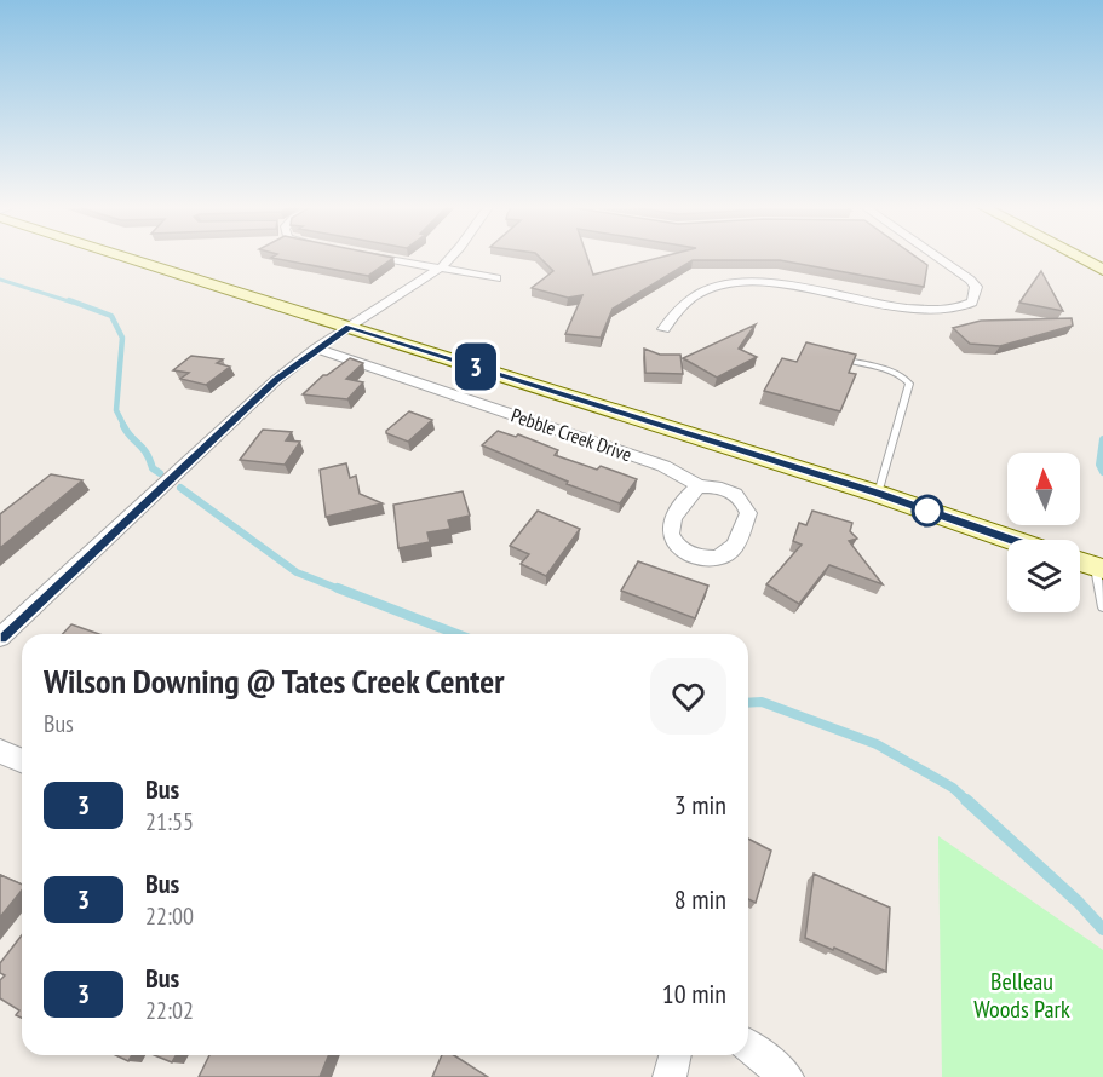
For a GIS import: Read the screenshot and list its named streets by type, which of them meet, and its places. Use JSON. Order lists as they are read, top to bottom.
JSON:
{
  "streets": {
    "street": ["Pebble Creek Drive"]
  },
  "parks": ["Belleau Woods Park"],
  "lines": ["bus line 3"],
  "north": "top",
  "page": {
    "on_map": "3",
    "heading": ["Wilson Downing @ Tates Creek Center", "Bus"],
    "list": [
      {
        "mark": "3",
        "name": "Bus",
        "note": "21:55",
        "value": "3 min"
      },
      {
        "mark": "3",
        "name": "Bus",
        "note": "22:00",
        "value": "8 min"
      },
      {
        "mark": "3",
        "name": "Bus",
        "note": "22:02",
        "value": "10 min"
      }
    ]
  }
}
